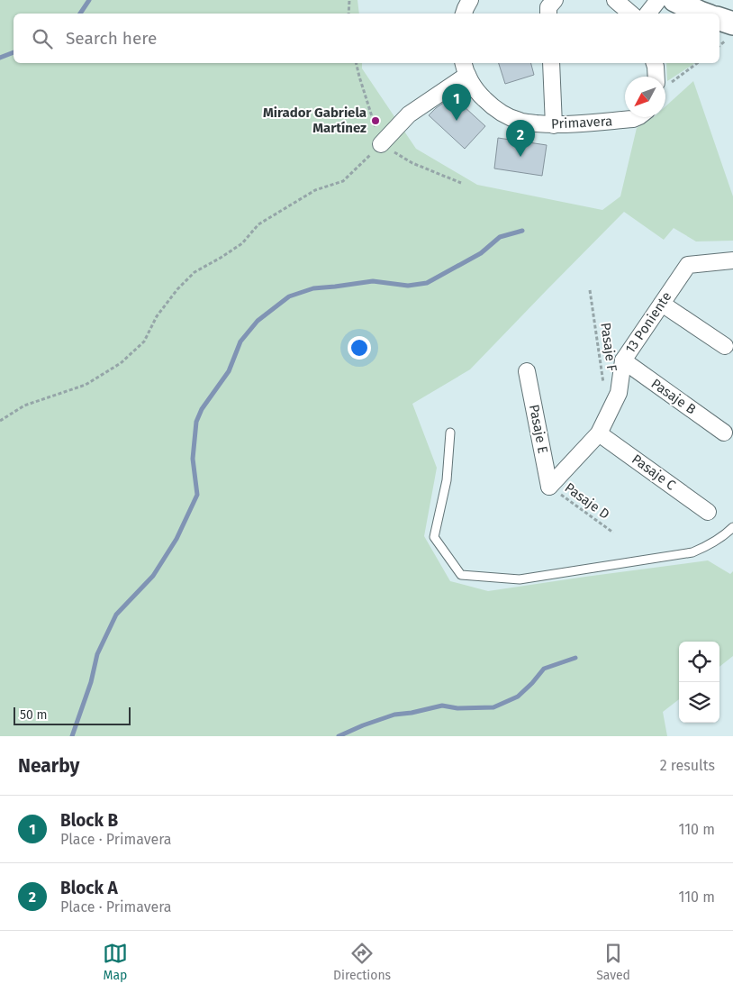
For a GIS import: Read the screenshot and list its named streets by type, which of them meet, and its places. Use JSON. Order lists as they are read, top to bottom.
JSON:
{
  "streets": {
    "street": [
      "Primavera",
      "13 Poniente",
      "Pasaje B",
      "Pasaje E",
      "Pasaje C"
    ],
    "path": ["Pasaje F", "Pasaje D"]
  },
  "crossings": [
    ["13 Poniente", "Pasaje F"],
    ["13 Poniente", "Pasaje B"],
    ["13 Poniente", "Pasaje E"],
    ["13 Poniente", "Pasaje C"],
    ["13 Poniente", "Pasaje D"],
    ["Pasaje E", "Pasaje D"]
  ],
  "places": ["Mirador Gabriela Martínez"],
  "scale_bar": "50 m",
  "north": "bottom left",
  "page": {
    "search": "Search here",
    "pins": ["1", "2"],
    "scale": "50 m",
    "heading": ["Nearby", "2 results"],
    "list": [
      {
        "mark": "1",
        "name": "Block B",
        "note": "Place · Primavera",
        "value": "110 m"
      },
      {
        "mark": "2",
        "name": "Block A",
        "note": "Place · Primavera",
        "value": "110 m"
      }
    ],
    "nav": ["Map", "Directions", "Saved"]
  }
}
